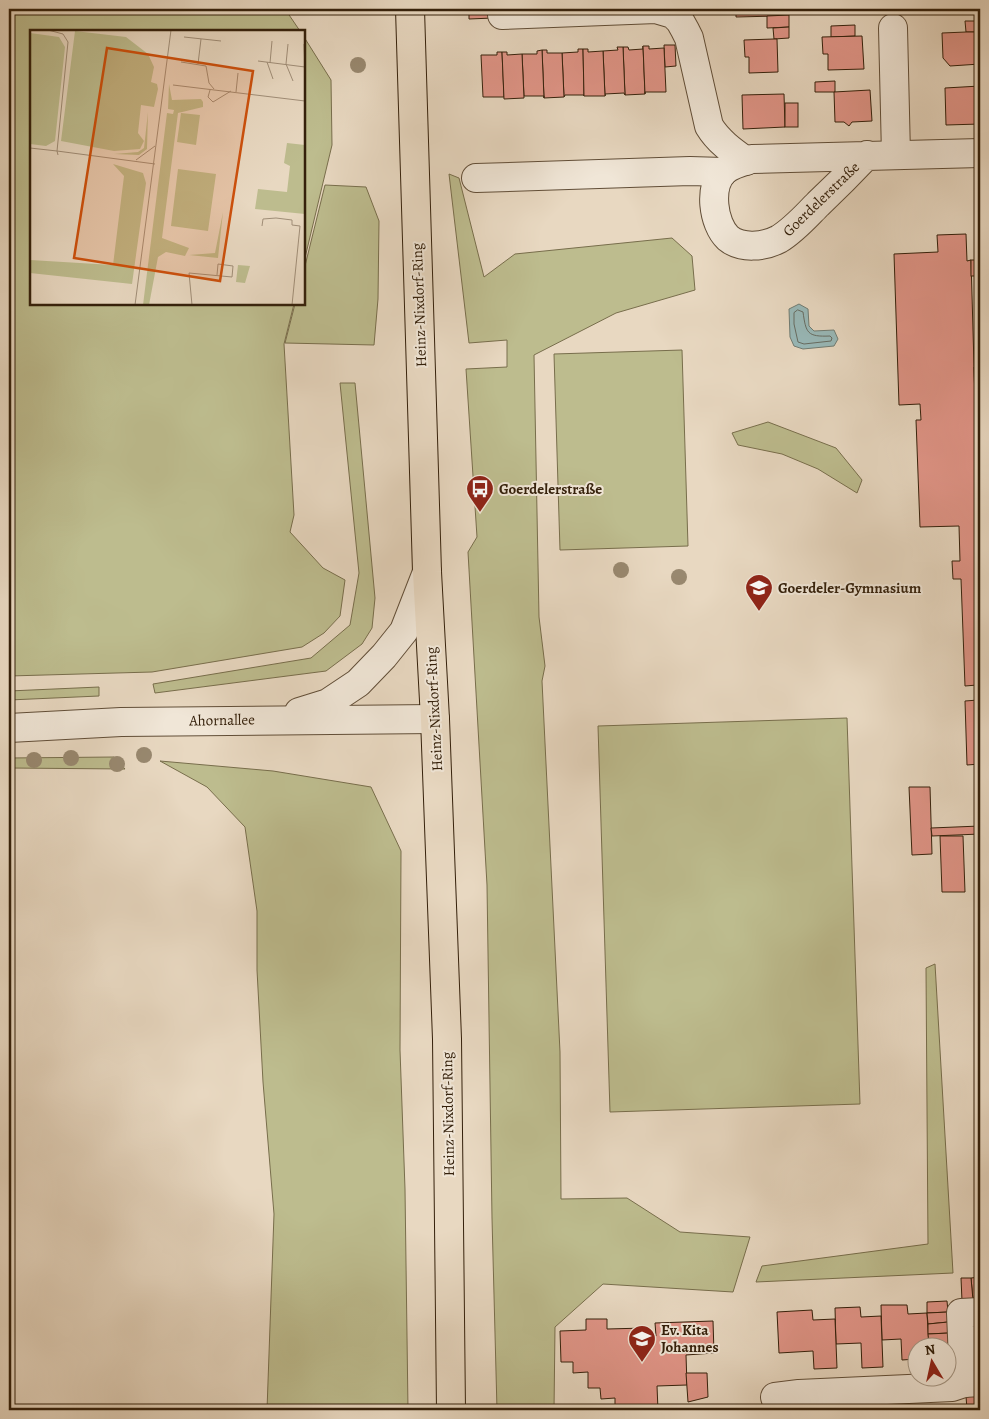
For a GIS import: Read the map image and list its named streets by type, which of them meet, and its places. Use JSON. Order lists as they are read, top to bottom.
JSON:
{
  "streets": {
    "main road": ["Heinz-Nixdorf-Ring"],
    "street": ["Goerdelerstraße", "Ahornallee"]
  },
  "crossings": [
    ["Heinz-Nixdorf-Ring", "Ahornallee"]
  ],
  "places": {
    "bus stop": ["Goerdelerstraße"],
    "school or university": ["Goerdeler-Gymnasium", "Ev. Kita Johannes"]
  },
  "north": "top"
}
